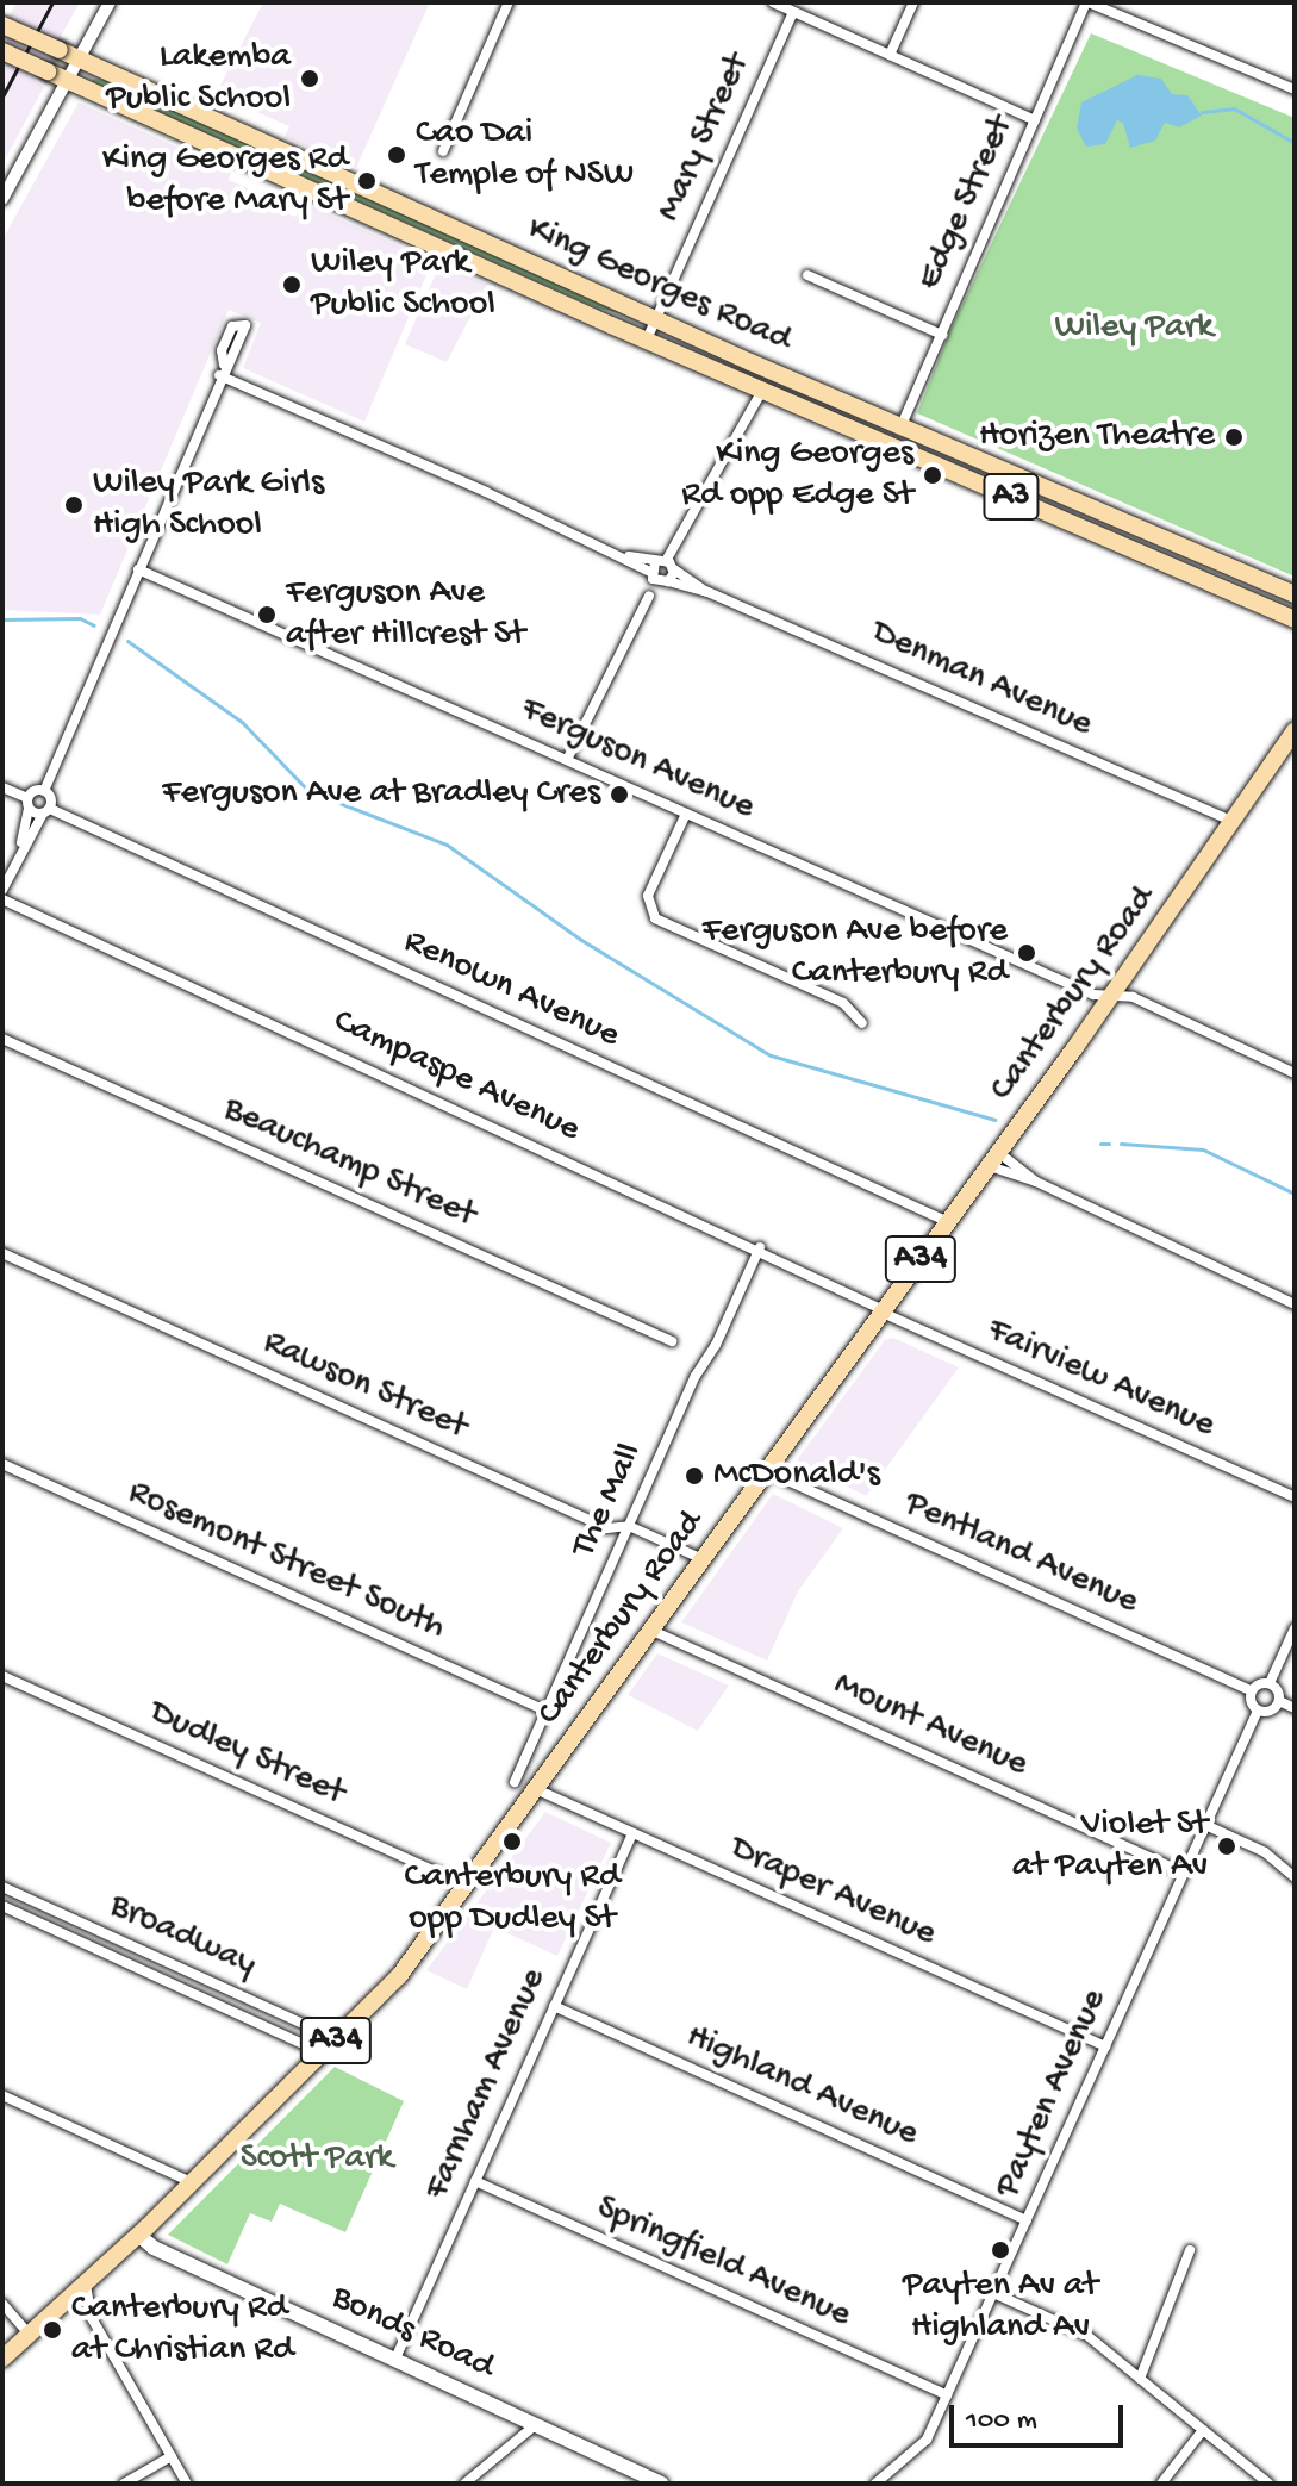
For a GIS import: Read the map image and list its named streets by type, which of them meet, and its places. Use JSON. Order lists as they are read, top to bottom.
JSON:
{
  "streets": {
    "highway": [
      "King Georges Road",
      "A3",
      "Canterbury Road",
      "A34"
    ],
    "main road": ["Bonds Road"],
    "street": [
      "Mary Street",
      "Edge Street",
      "Denman Avenue",
      "Ferguson Avenue",
      "Renown Avenue",
      "Campaspe Avenue",
      "Beauchamp Street",
      "Fairview Avenue",
      "Rawson Street",
      "The Mall",
      "Pentland Avenue",
      "Rosemont Street South",
      "Mount Avenue",
      "Dudley Street",
      "Draper Avenue",
      "Broadway",
      "Farnham Avenue",
      "Highland Avenue",
      "Payten Avenue",
      "Springfield Avenue"
    ]
  },
  "crossings": [
    ["Mary Street", "King Georges Road"],
    ["Edge Street", "King Georges Road"],
    ["Denman Avenue", "Canterbury Road"],
    ["Ferguson Avenue", "Canterbury Road"],
    ["Renown Avenue", "Canterbury Road"],
    ["Canterbury Road", "Campaspe Avenue"],
    ["Canterbury Road", "Fairview Avenue"],
    ["Canterbury Road", "Rawson Street"],
    ["Canterbury Road", "Pentland Avenue"],
    ["Canterbury Road", "Mount Avenue"],
    ["Canterbury Road", "Dudley Street"],
    ["Canterbury Road", "Draper Avenue"],
    ["Canterbury Road", "Broadway"],
    ["Canterbury Road", "Bonds Road"],
    ["Campaspe Avenue", "Fairview Avenue"],
    ["Campaspe Avenue", "The Mall"],
    ["Rawson Street", "The Mall"],
    ["The Mall", "Rosemont Street South"],
    ["Mount Avenue", "Payten Avenue"],
    ["Draper Avenue", "Farnham Avenue"],
    ["Draper Avenue", "Payten Avenue"],
    ["Farnham Avenue", "Highland Avenue"],
    ["Farnham Avenue", "Springfield Avenue"],
    ["Farnham Avenue", "Bonds Road"],
    ["Highland Avenue", "Payten Avenue"],
    ["Payten Avenue", "Springfield Avenue"]
  ],
  "parks": ["Wiley Park", "Scott Park"],
  "places": [
    "Lakemba Public School",
    "Cao Dai Temple of NSW",
    "King Georges Rd before Mary St",
    "Wiley Park Public School",
    "Horizen Theatre",
    "King Georges Rd opp Edge St",
    "Wiley Park Girls High School",
    "Ferguson Ave after Hillcrest St",
    "Ferguson Ave at Bradley Cres",
    "Ferguson Ave before Canterbury Rd",
    "McDonald's",
    "Canterbury Rd opp Dudley St",
    "Violet St at Payten Av",
    "Payten Av at Highland Av",
    "Canterbury Rd at Christian Rd"
  ],
  "scale_bar": "100 m"
}
